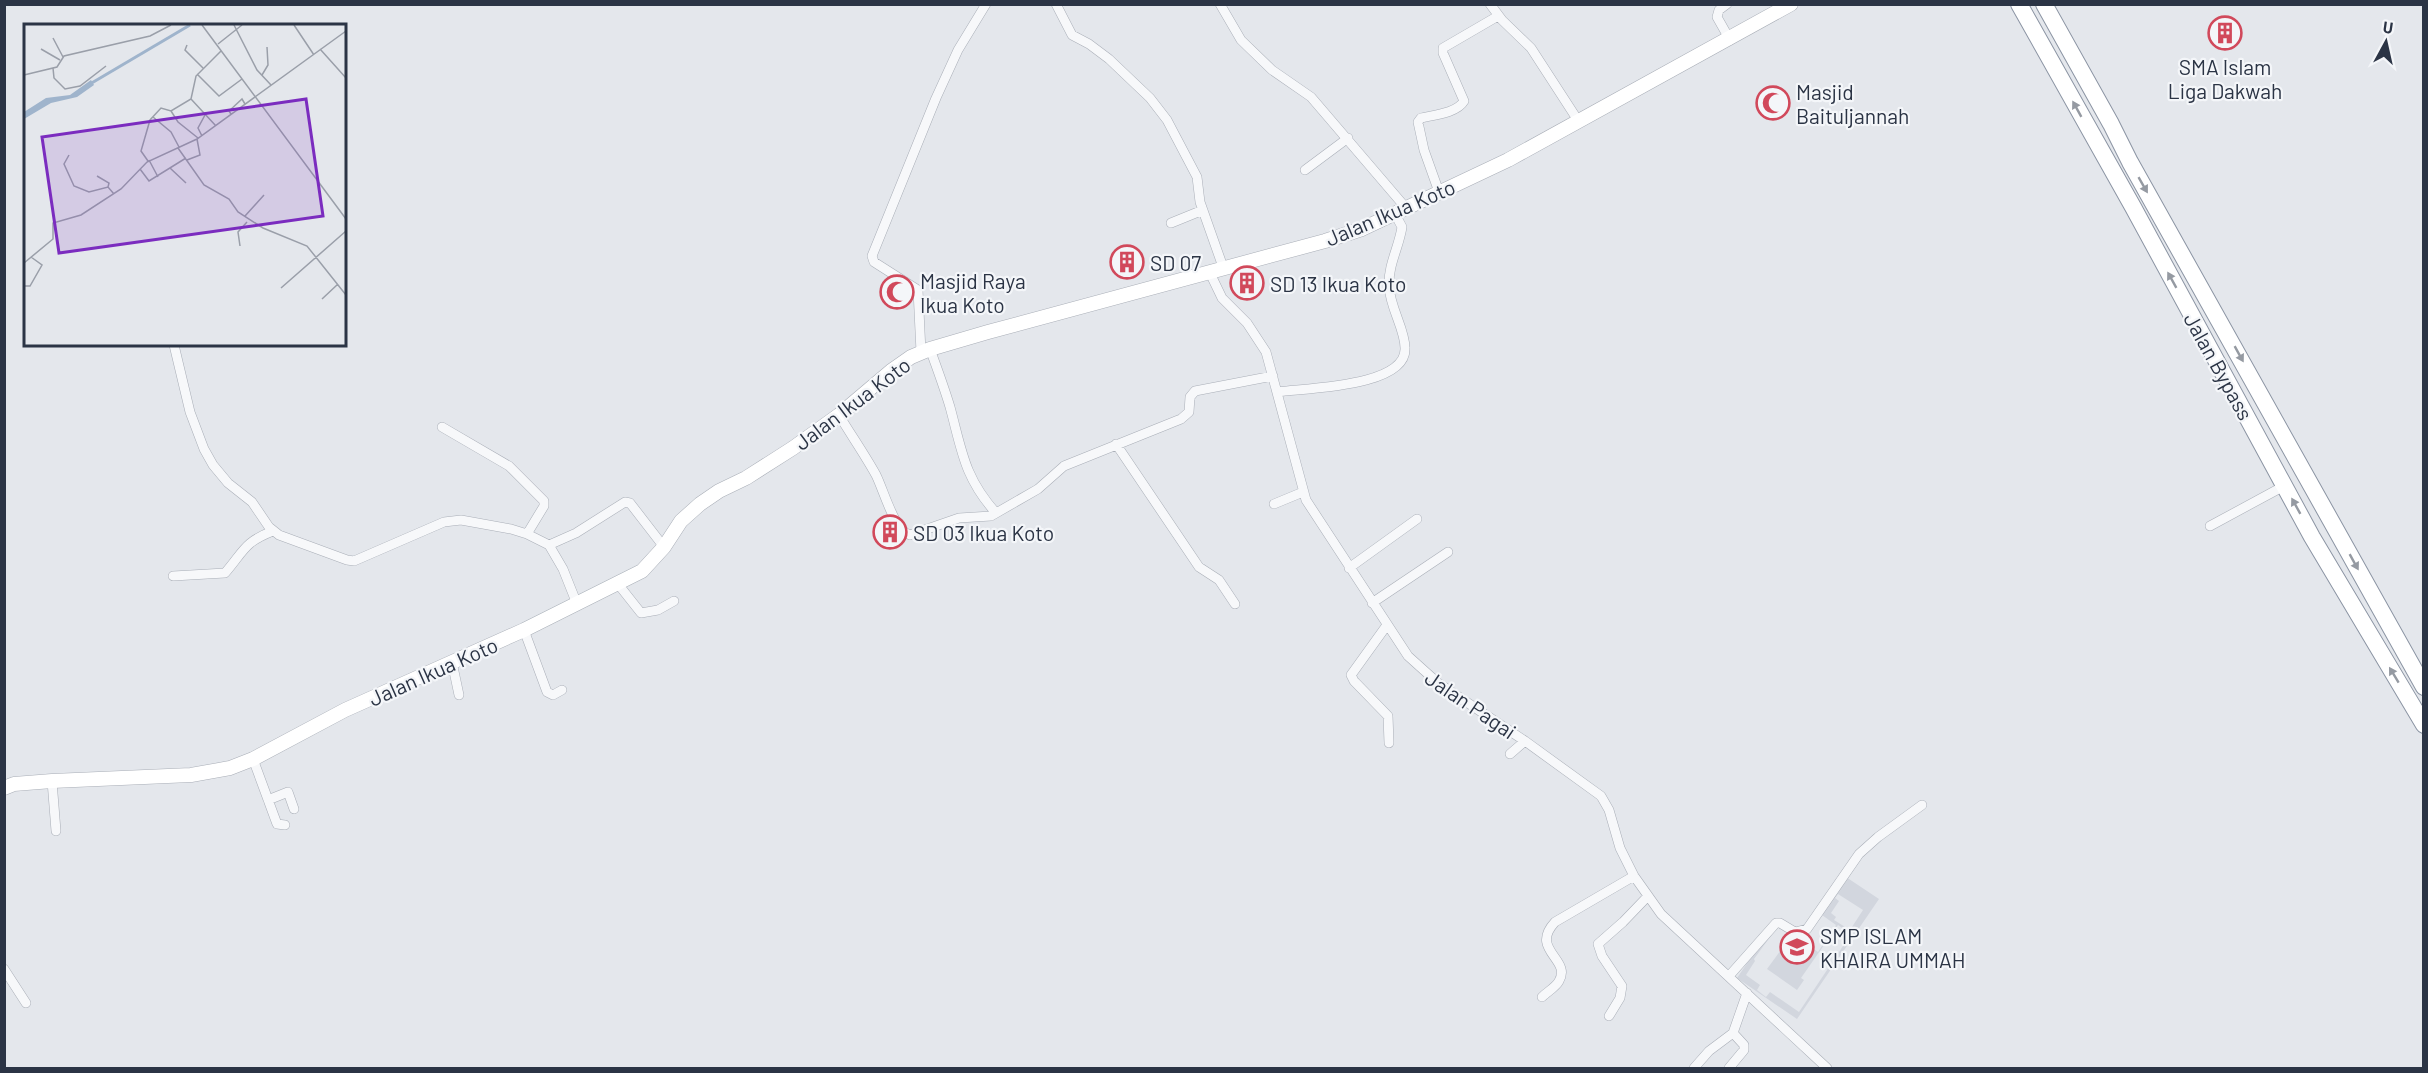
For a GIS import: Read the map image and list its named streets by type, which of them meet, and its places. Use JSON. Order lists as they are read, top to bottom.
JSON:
{
  "streets": {
    "highway": ["Jalan Bypass"],
    "street": ["Jalan Ikua Koto", "Jalan Pagai"]
  },
  "crossings": [
    ["Jalan Ikua Koto", "Jalan Pagai"]
  ],
  "places": {
    "building": [
      "SMA Islam Liga Dakwah",
      "SD 07",
      "SD 13 Ikua Koto",
      "SD 03 Ikua Koto"
    ],
    "mosque": ["Masjid Baituljannah", "Masjid Raya Ikua Koto"],
    "school or university": ["SMP ISLAM KHAIRA UMMAH"]
  },
  "north": "top"
}
